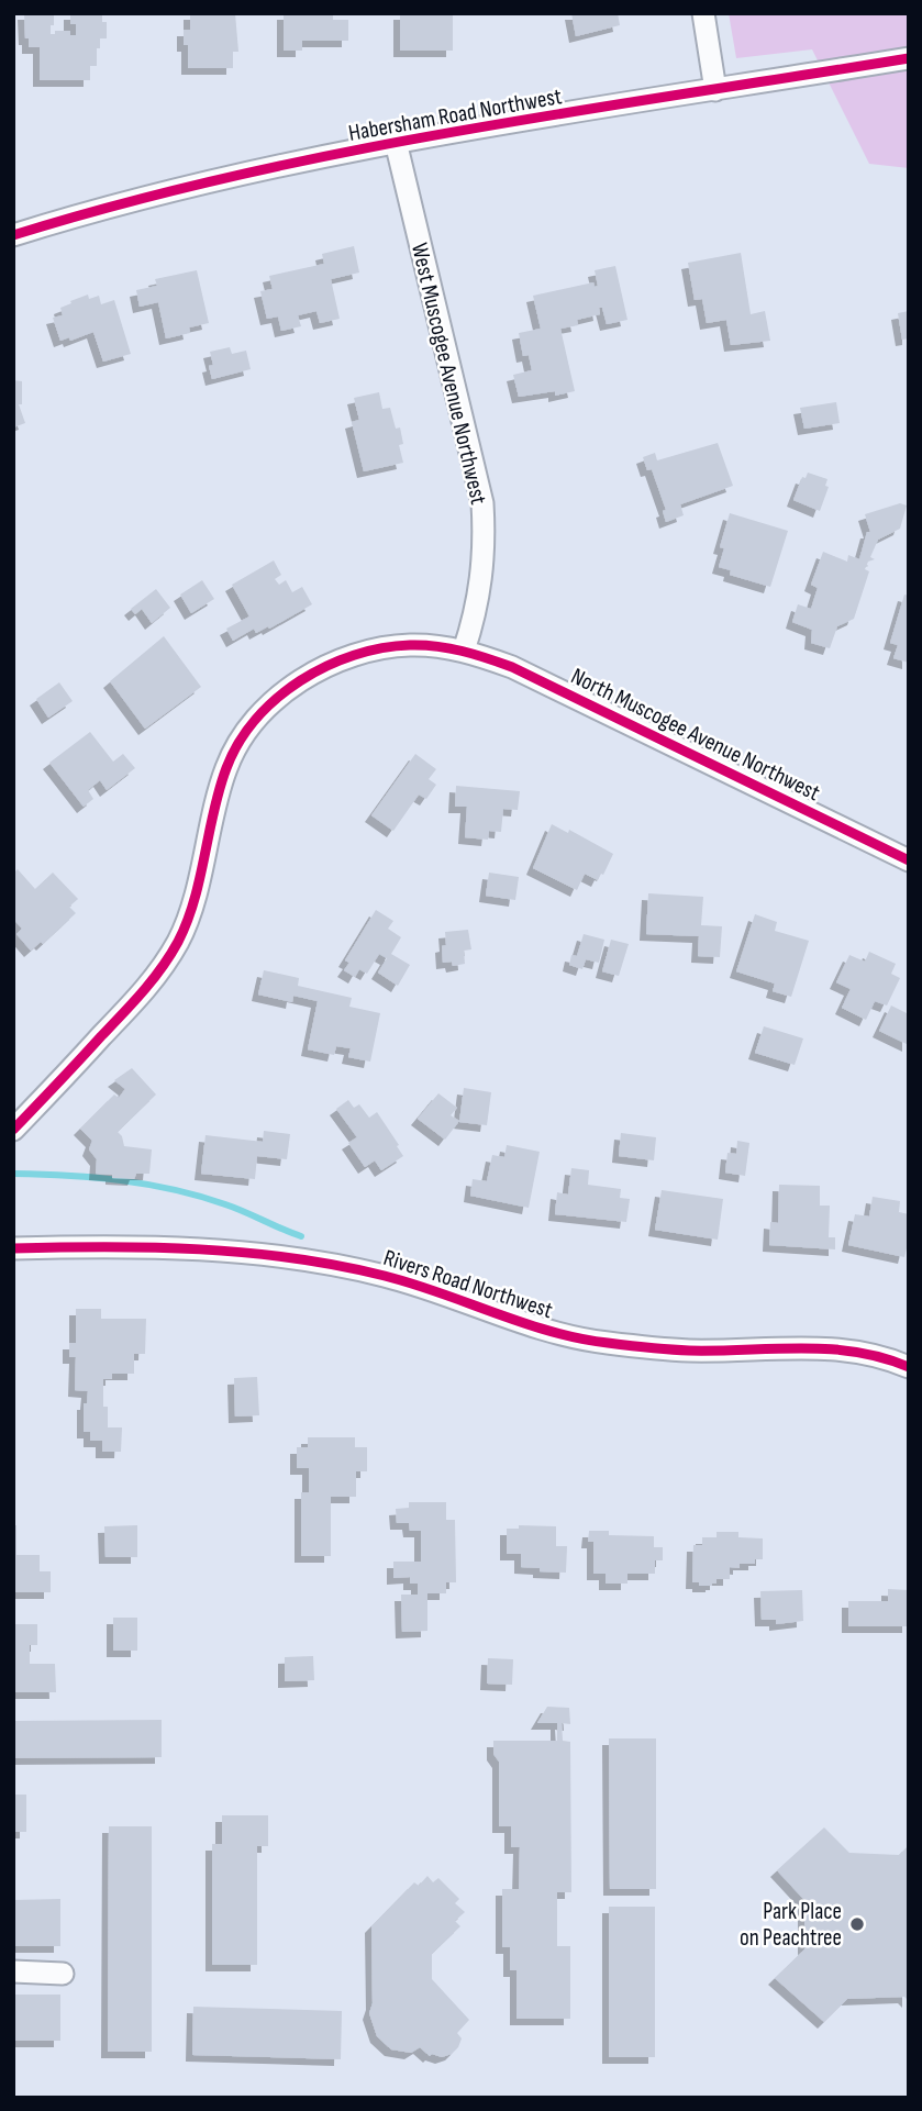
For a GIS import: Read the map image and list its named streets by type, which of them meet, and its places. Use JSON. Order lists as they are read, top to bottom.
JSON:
{
  "streets": {
    "street": [
      "Habersham Road Northwest",
      "West Muscogee Avenue Northwest",
      "North Muscogee Avenue Northwest",
      "Rivers Road Northwest"
    ]
  },
  "crossings": [
    ["Habersham Road Northwest", "West Muscogee Avenue Northwest"],
    ["West Muscogee Avenue Northwest", "North Muscogee Avenue Northwest"]
  ],
  "places": ["Park Place on Peachtree"]
}
